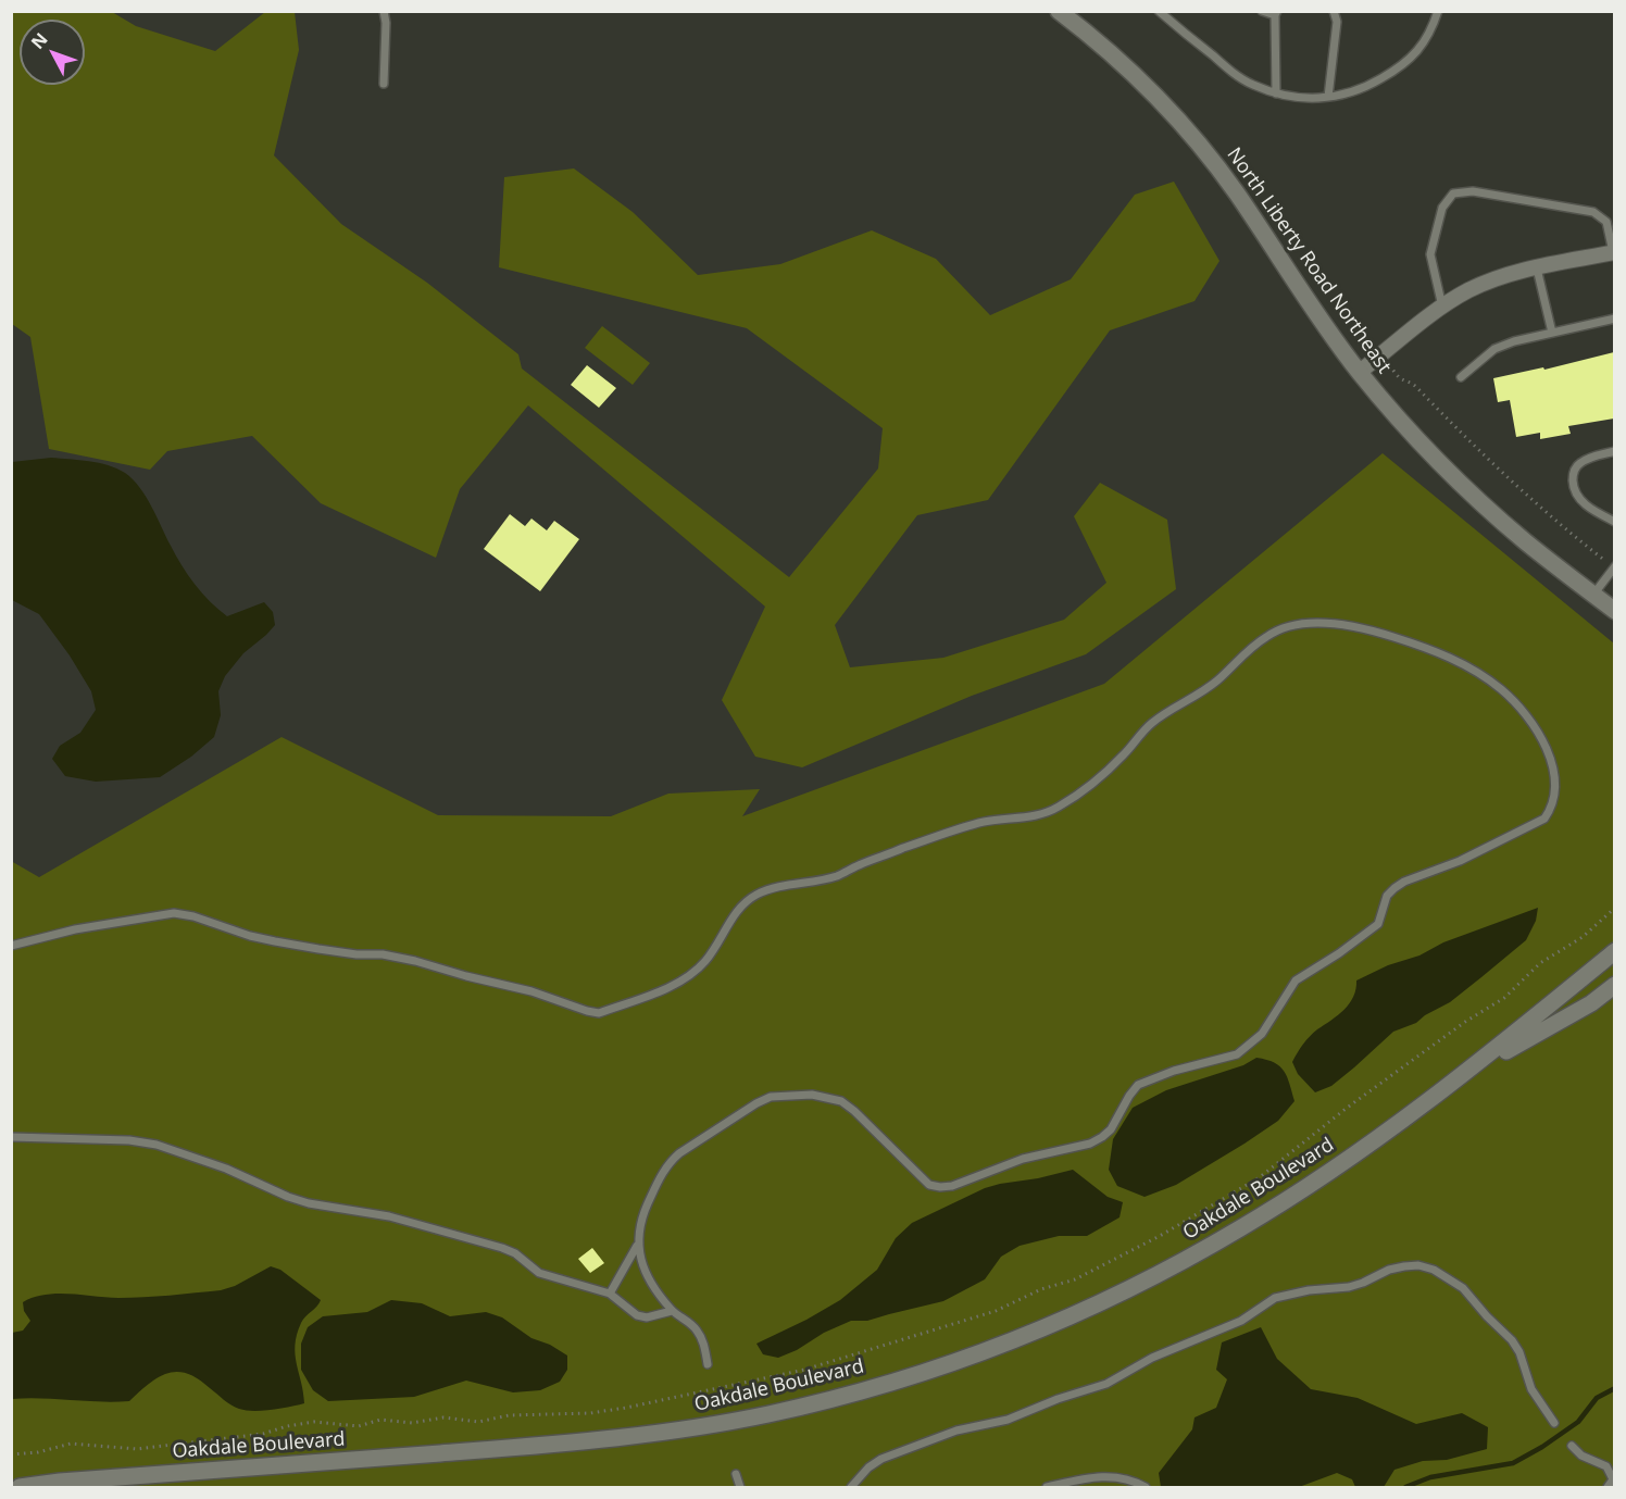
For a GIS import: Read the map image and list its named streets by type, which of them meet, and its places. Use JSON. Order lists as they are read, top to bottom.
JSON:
{
  "streets": {
    "main road": ["North Liberty Road Northeast", "Oakdale Boulevard"]
  },
  "north": "top left"
}
